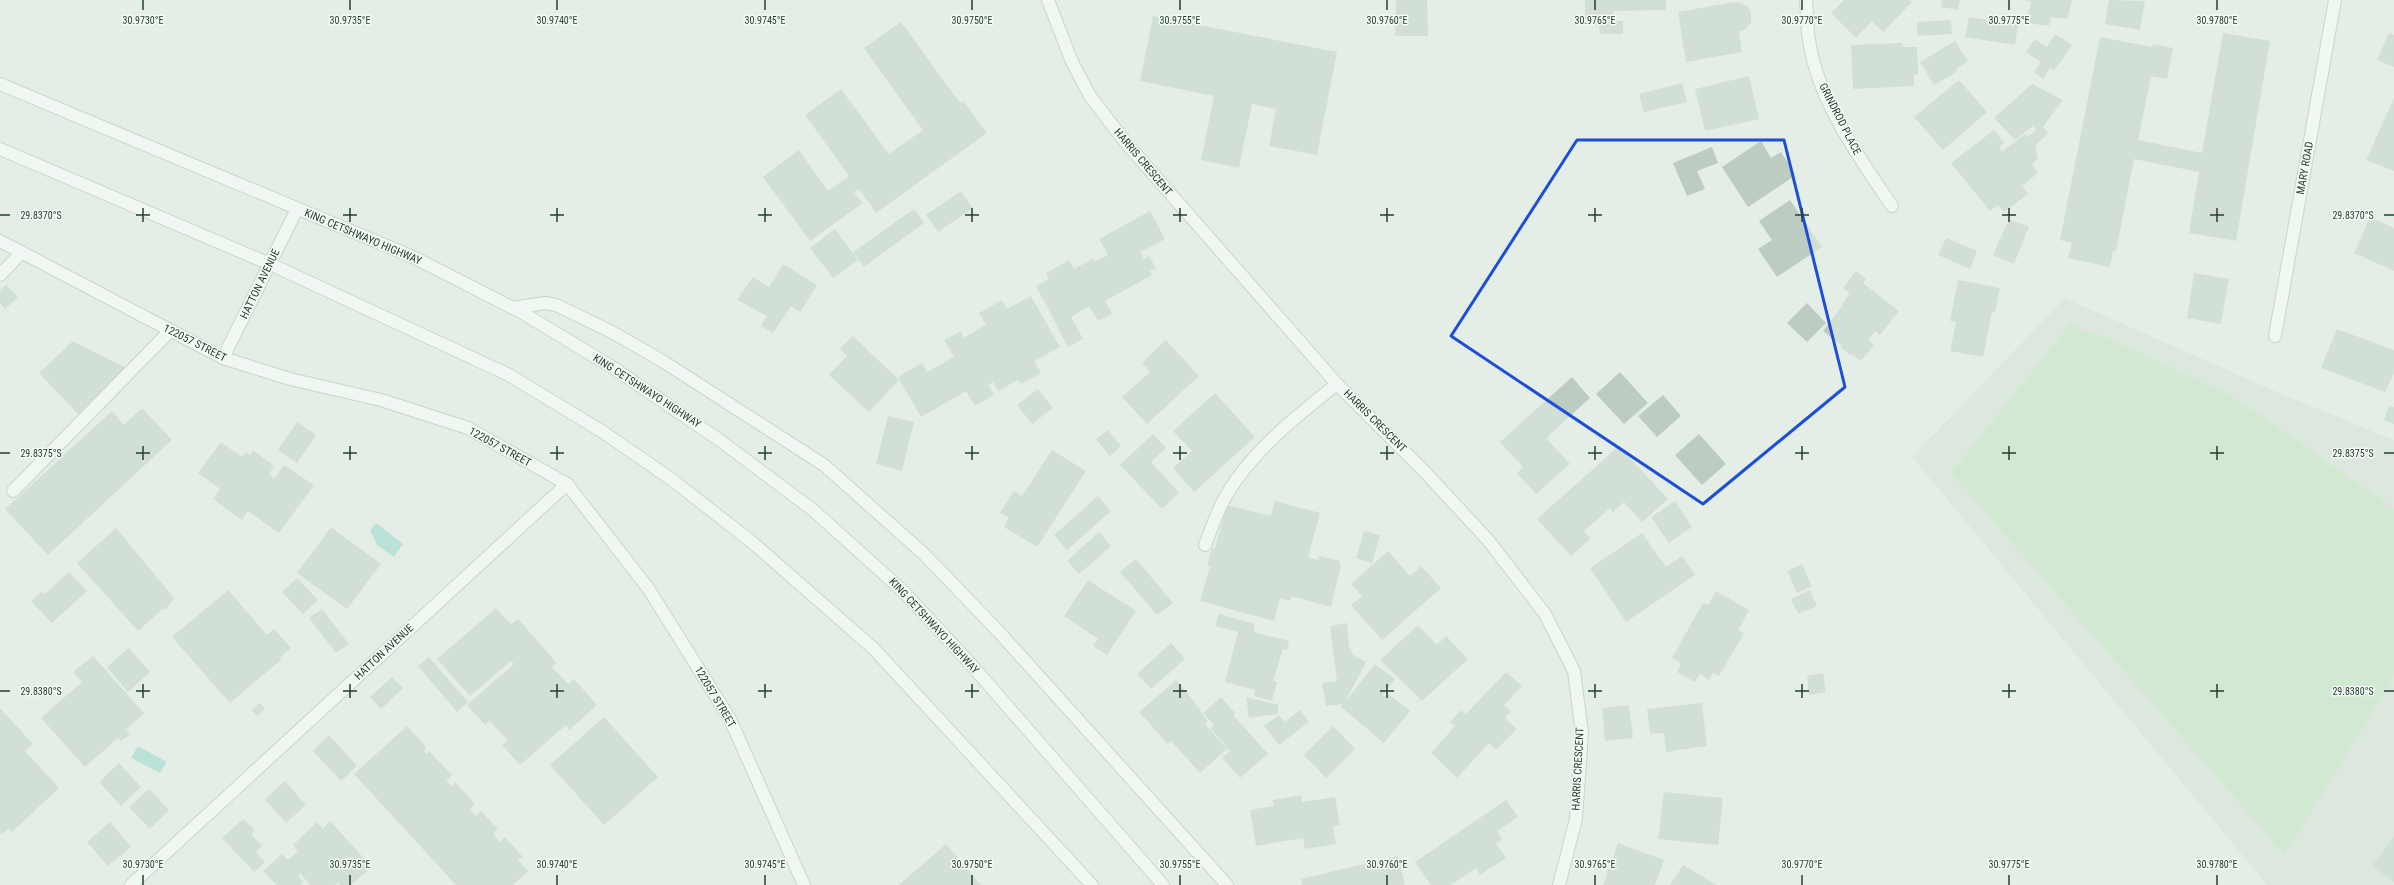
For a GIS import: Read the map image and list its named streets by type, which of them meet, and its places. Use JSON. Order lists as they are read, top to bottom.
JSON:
{
  "streets": {
    "street": [
      "GRINDROD PLACE",
      "HARRIS CRESCENT",
      "MARY ROAD",
      "KING CETSHWAYO HIGHWAY",
      "HATTON AVENUE",
      "122057 STREET"
    ]
  },
  "crossings": [
    ["KING CETSHWAYO HIGHWAY", "HATTON AVENUE"],
    ["HATTON AVENUE", "122057 STREET"]
  ],
  "coordinates": [
    "30.9730°E",
    "30.9735°E",
    "30.9740°E",
    "30.9745°E",
    "30.9750°E",
    "30.9755°E",
    "30.9760°E",
    "30.9765°E",
    "30.9770°E",
    "30.9775°E",
    "30.9780°E",
    "29.8370°S",
    "29.8375°S",
    "29.8380°S"
  ]
}
